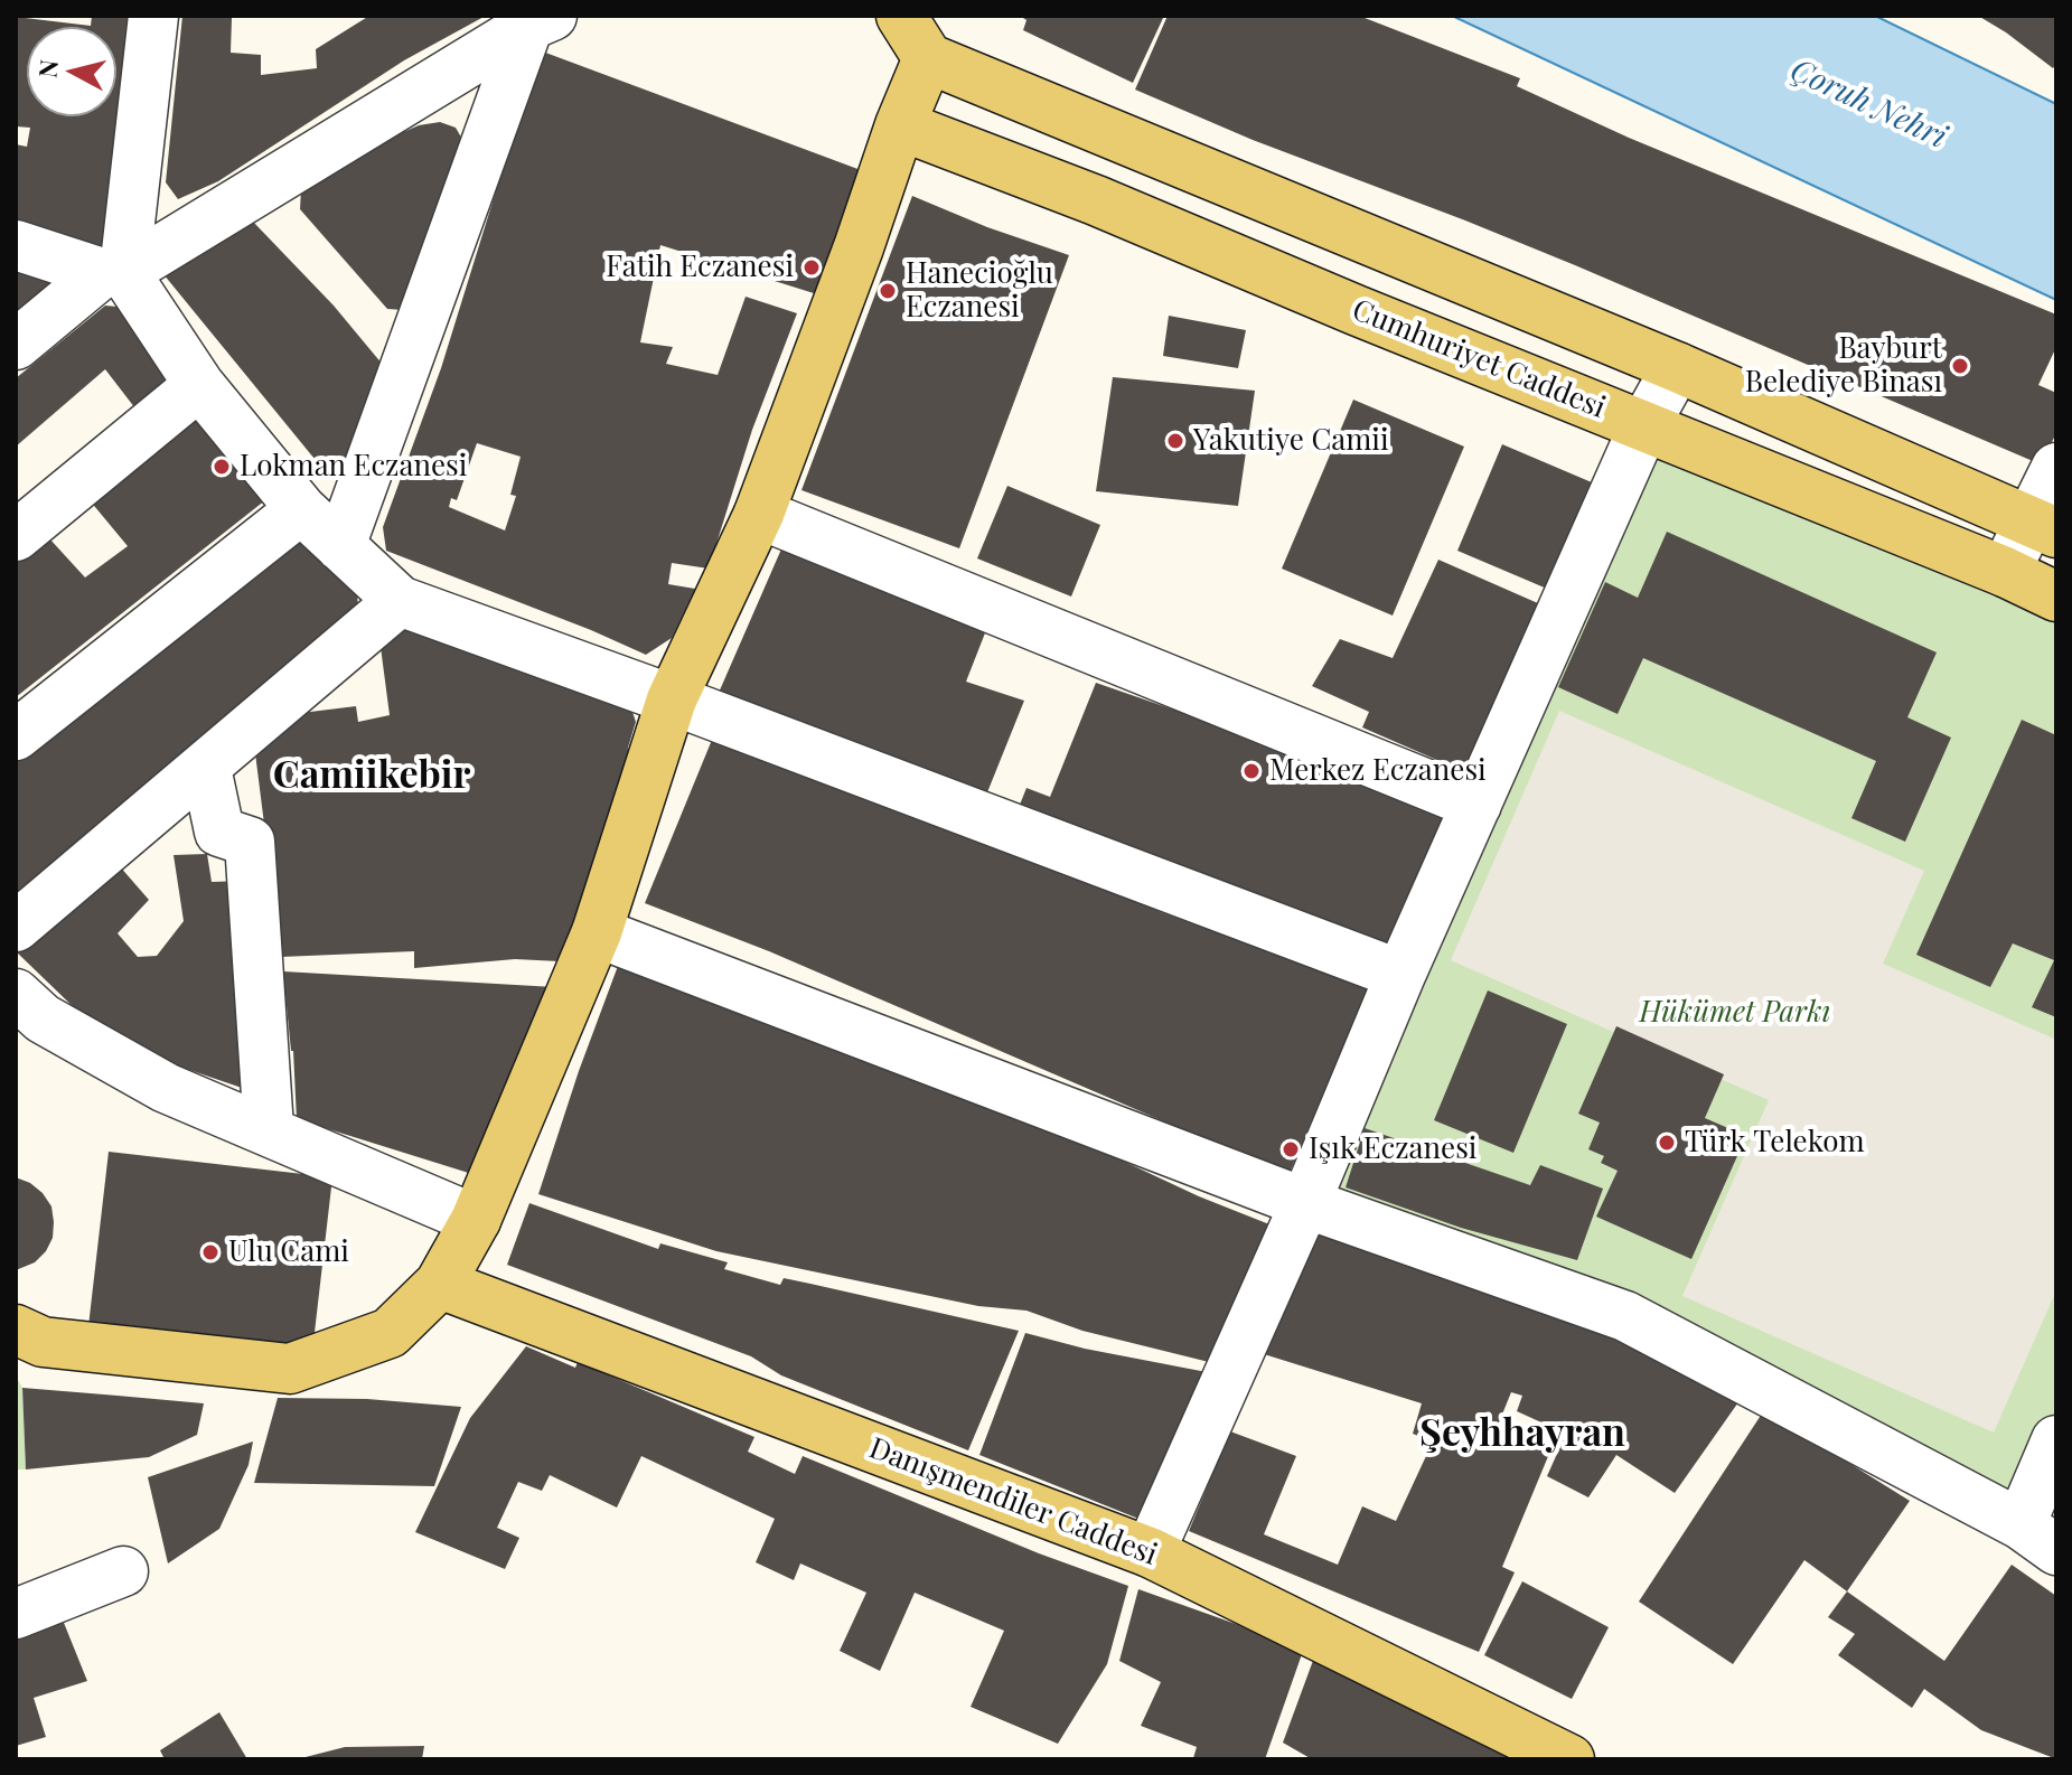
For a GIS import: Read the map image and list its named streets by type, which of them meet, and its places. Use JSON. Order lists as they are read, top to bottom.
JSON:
{
  "streets": {
    "main road": ["Cumhuriyet Caddesi", "Danışmendiler Caddesi"]
  },
  "districts": ["Camiikebir", "Şeyhhayran"],
  "water": ["Çoruh Nehri"],
  "parks": ["Hükümet Parkı"],
  "places": [
    "Fatih Eczanesi",
    "Hanecioğlu Eczanesi",
    "Bayburt Belediye Binası",
    "Yakutiye Camii",
    "Lokman Eczanesi",
    "Merkez Eczanesi",
    "Türk Telekom",
    "Işık Eczanesi",
    "Ulu Cami"
  ],
  "north": "left"
}
